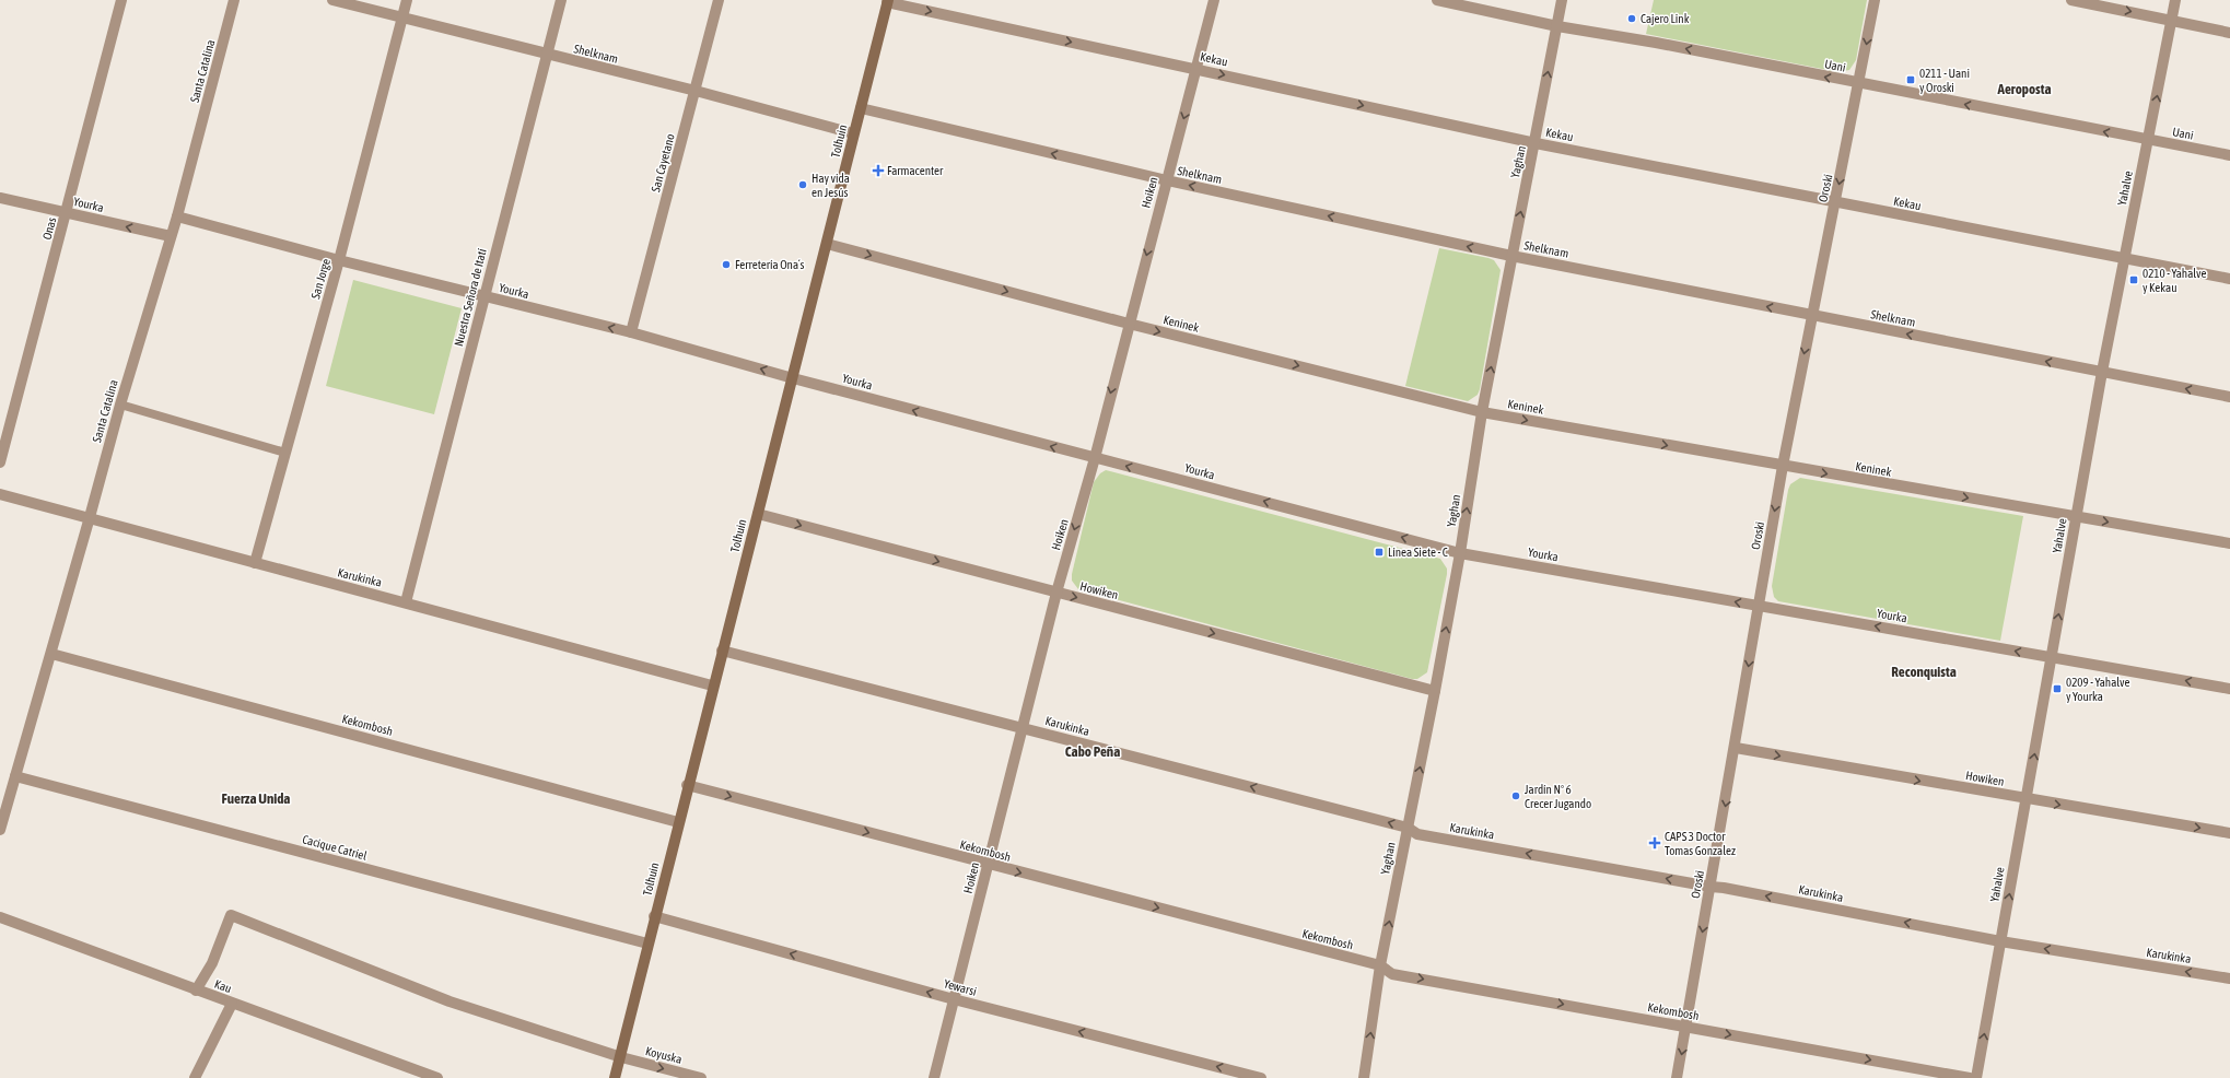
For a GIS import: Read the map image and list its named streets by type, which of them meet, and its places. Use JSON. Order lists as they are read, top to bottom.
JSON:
{
  "streets": {
    "street": [
      "Shelknam",
      "Kekau",
      "Uani",
      "Santa Catalina",
      "Tolhuin",
      "Yaghan",
      "San Cayetano",
      "Oroski",
      "Yahalve",
      "Hoiken",
      "Yourka",
      "Onas",
      "San Jorge",
      "Nuestra Señora de Itatí",
      "Keninek",
      "Karukinka",
      "Howiken",
      "Kekombosh",
      "Cacique Catriel",
      "Kau",
      "Yewarsi",
      "Koyuska"
    ]
  },
  "crossings": [
    ["Shelknam", "Tolhuin"],
    ["Shelknam", "Yaghan"],
    ["Shelknam", "San Cayetano"],
    ["Shelknam", "Oroski"],
    ["Shelknam", "Yahalve"],
    ["Shelknam", "Hoiken"],
    ["Shelknam", "San Jorge"],
    ["Shelknam", "Nuestra Señora de Itatí"],
    ["Kekau", "Tolhuin"],
    ["Kekau", "Yaghan"],
    ["Kekau", "Oroski"],
    ["Kekau", "Yahalve"],
    ["Kekau", "Hoiken"],
    ["Uani", "Yaghan"],
    ["Uani", "Oroski"],
    ["Uani", "Yahalve"],
    ["Santa Catalina", "Yourka"],
    ["Santa Catalina", "Karukinka"],
    ["Santa Catalina", "Kekombosh"],
    ["Santa Catalina", "Cacique Catriel"],
    ["Tolhuin", "Yourka"],
    ["Tolhuin", "Keninek"],
    ["Tolhuin", "Karukinka"],
    ["Tolhuin", "Howiken"],
    ["Tolhuin", "Kekombosh"],
    ["Tolhuin", "Cacique Catriel"],
    ["Tolhuin", "Yewarsi"],
    ["Tolhuin", "Koyuska"],
    ["Yaghan", "Yourka"],
    ["Yaghan", "Keninek"],
    ["Yaghan", "Karukinka"],
    ["Yaghan", "Howiken"],
    ["Yaghan", "Kekombosh"],
    ["San Cayetano", "Yourka"],
    ["Oroski", "Yourka"],
    ["Oroski", "Keninek"],
    ["Oroski", "Karukinka"],
    ["Oroski", "Howiken"],
    ["Oroski", "Kekombosh"],
    ["Yahalve", "Yourka"],
    ["Yahalve", "Keninek"],
    ["Yahalve", "Karukinka"],
    ["Yahalve", "Howiken"],
    ["Hoiken", "Yourka"],
    ["Hoiken", "Keninek"],
    ["Hoiken", "Karukinka"],
    ["Hoiken", "Howiken"],
    ["Hoiken", "Kekombosh"],
    ["Hoiken", "Yewarsi"],
    ["Yourka", "Onas"],
    ["Yourka", "San Jorge"],
    ["Yourka", "Nuestra Señora de Itatí"],
    ["San Jorge", "Karukinka"],
    ["Nuestra Señora de Itatí", "Karukinka"],
    ["Kau", "Koyuska"]
  ],
  "one_way": [
    "Shelknam",
    "Kekau",
    "Uani",
    "Yaghan",
    "Oroski",
    "Yahalve",
    "Hoiken",
    "Yourka",
    "Keninek",
    "Karukinka",
    "Howiken",
    "Kekombosh",
    "Yewarsi"
  ],
  "districts": [
    "Aeroposta",
    "Reconquista",
    "Cabo Peña",
    "Fuerza Unida"
  ],
  "places": {
    "other": [
      "Cajero Link",
      "Hay vida en Jesús",
      "Ferretería Ona´s",
      "Jardín Nº 6 Crecer Jugando"
    ],
    "transit": [
      "0211 - Uani y Oroski",
      "0210 - Yahalve y Kekau",
      "Línea Siete - C",
      "0209 - Yahalve y Yourka"
    ],
    "health": ["Farmacenter", "CAPS 3 Doctor Tomas Gonzalez"]
  }
}
